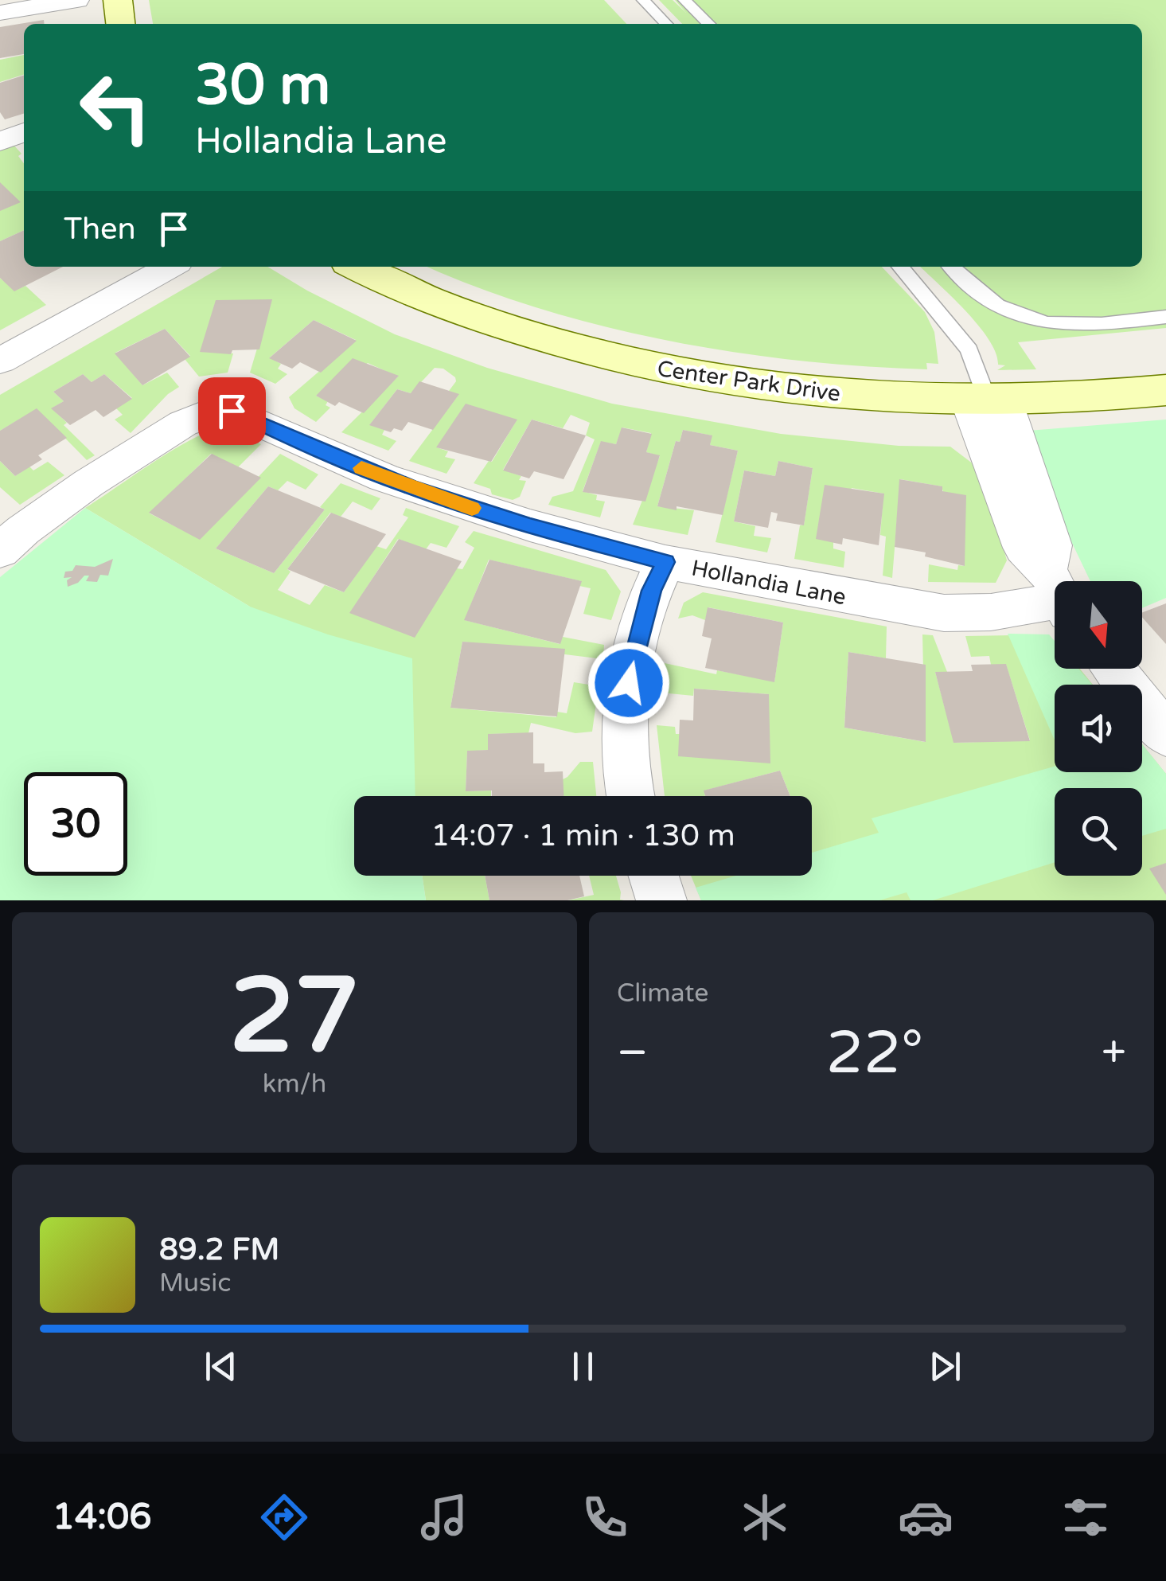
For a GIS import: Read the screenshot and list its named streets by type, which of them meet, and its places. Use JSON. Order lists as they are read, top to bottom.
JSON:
{
  "streets": {
    "street": ["Center Park Drive", "Hollandia Lane"]
  },
  "north": "bottom",
  "page": {
    "turn": ["30 m", "Hollandia Lane"],
    "then": "Then",
    "limit": "30",
    "trip": "14:07 · 1 min · 130 m",
    "tile": [
      ["27", "km/h"],
      "Climate"
    ],
    "heat": ["−", "22°", "+"],
    "song": ["89.2 FM", "Music"],
    "tabs": "14:06"
  }
}
